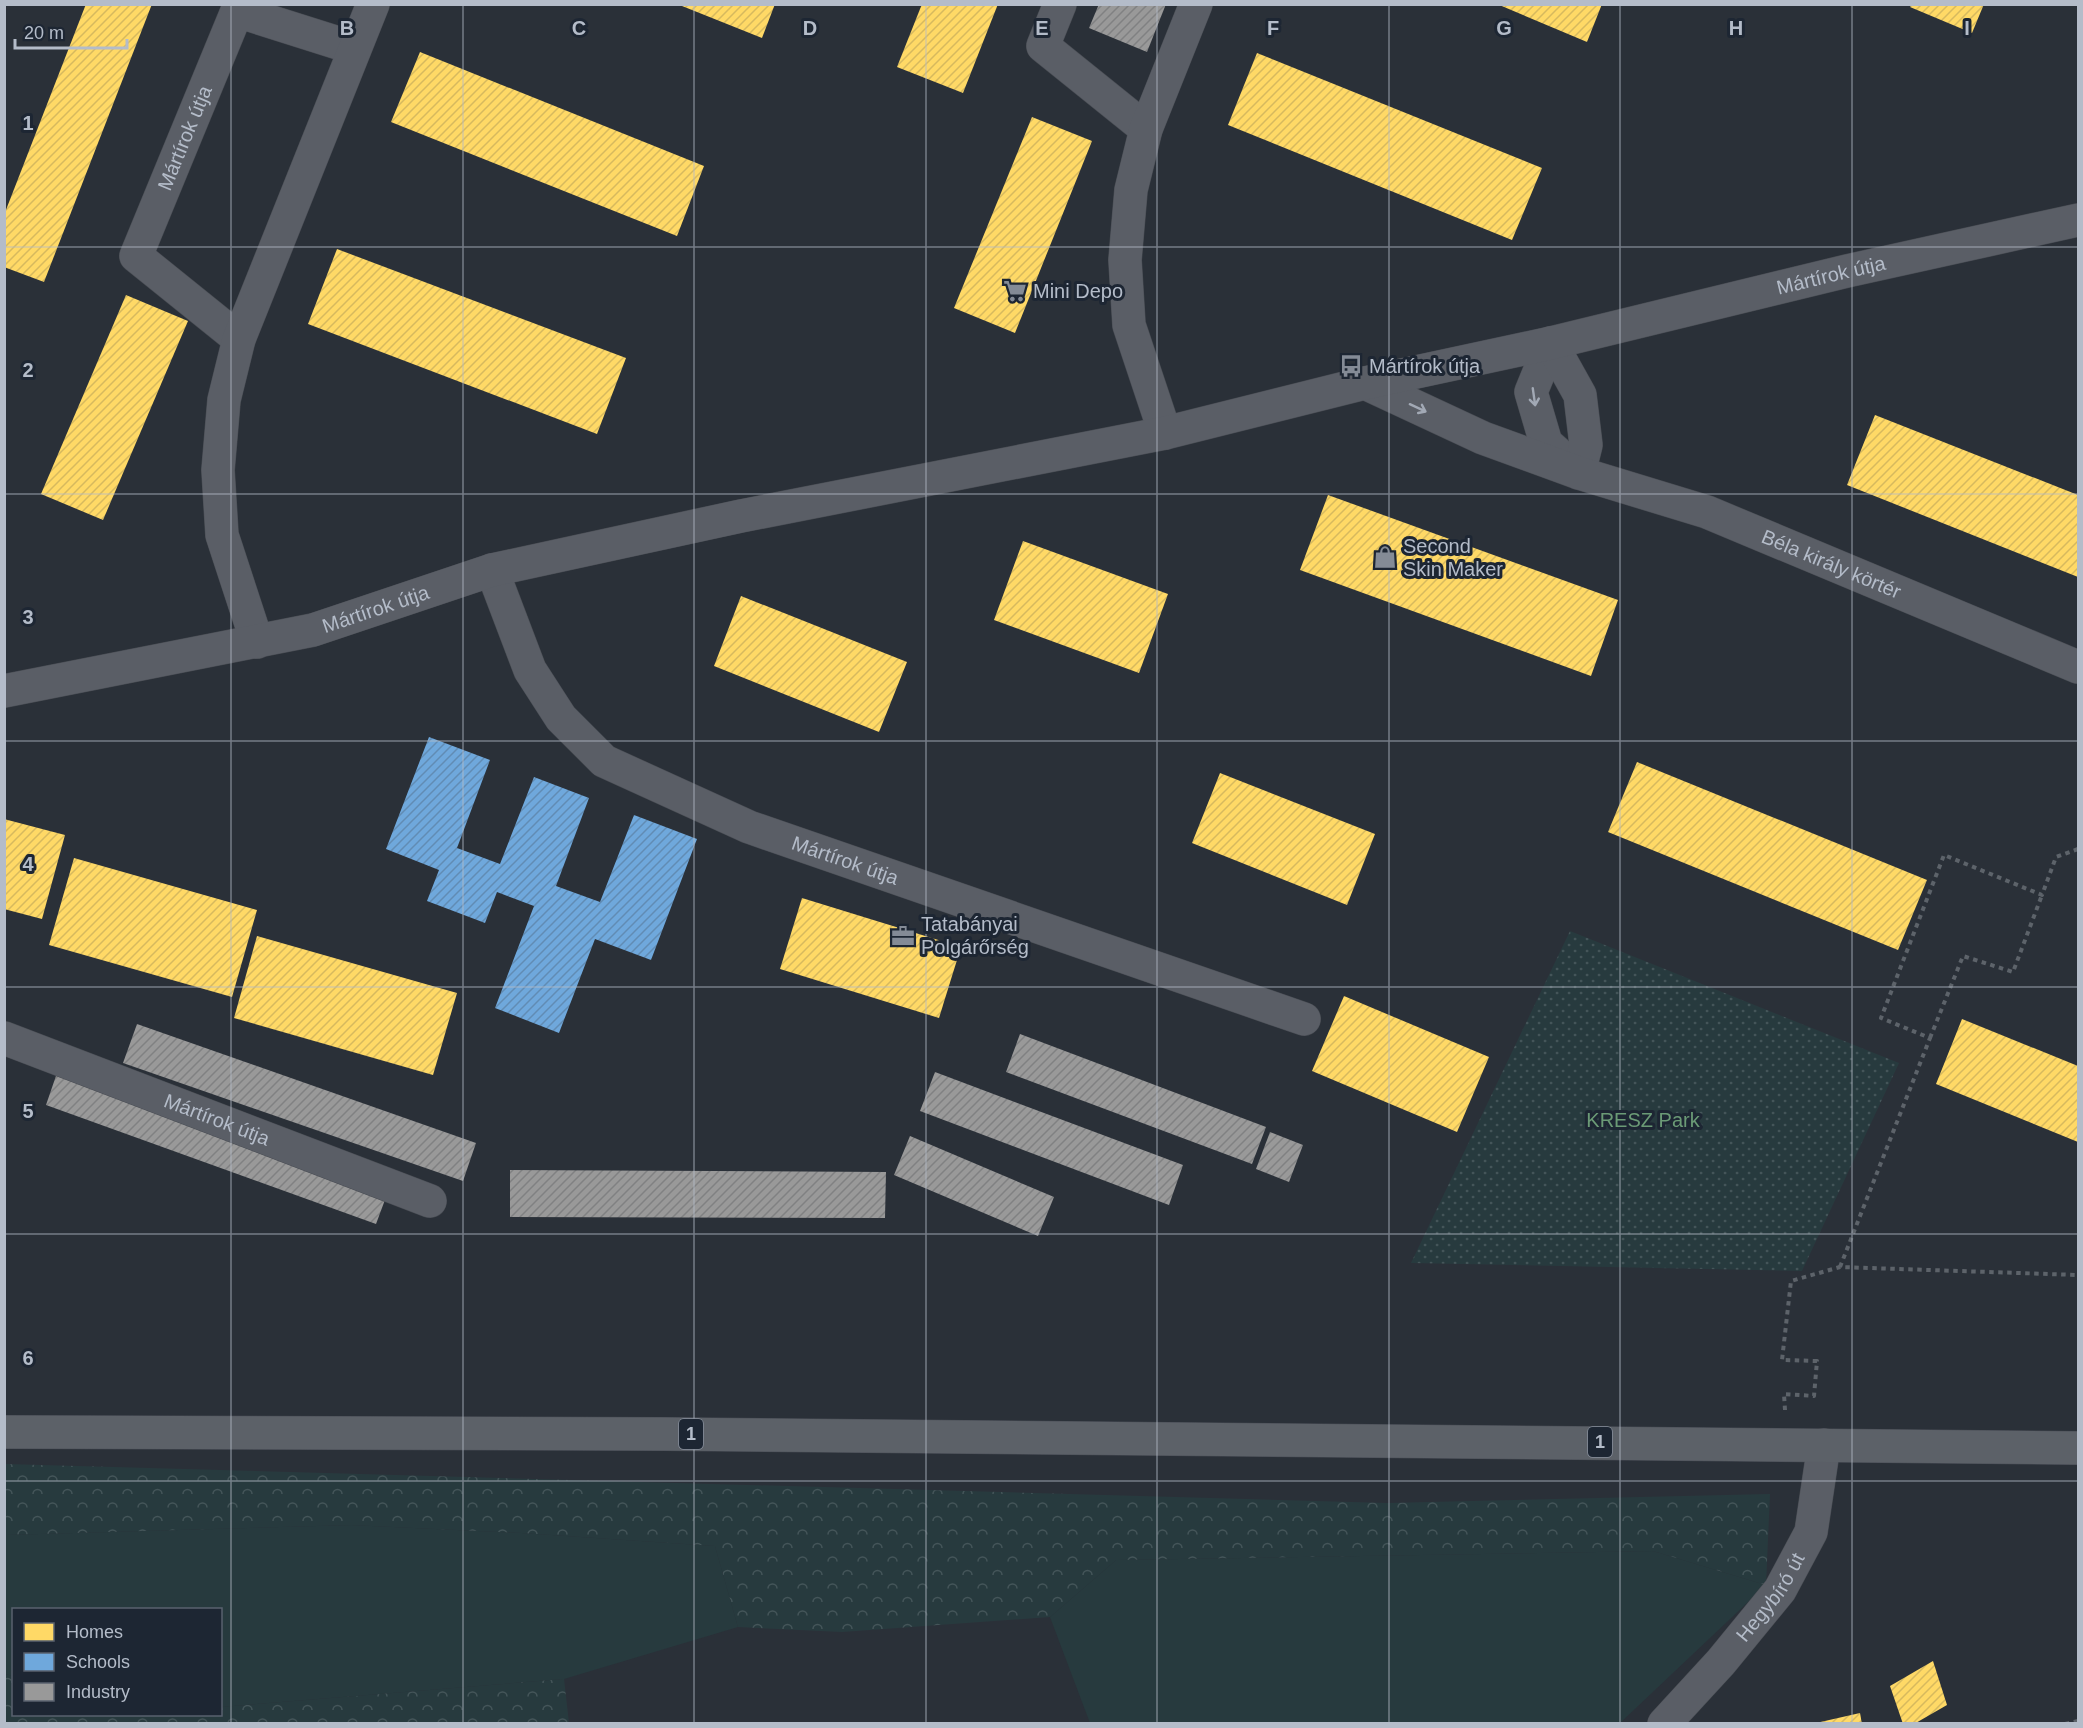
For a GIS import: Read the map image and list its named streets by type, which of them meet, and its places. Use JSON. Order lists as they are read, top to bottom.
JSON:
{
  "streets": {
    "main road": ["1"],
    "street": ["Mártírok útja", "Béla király körtér", "Hegybíró út"]
  },
  "crossings": [
    ["Mártírok útja", "Béla király körtér"],
    ["1", "Hegybíró út"]
  ],
  "one_way": ["Béla király körtér"],
  "parks": ["KRESZ Park"],
  "places": {
    "supermarket": ["Mini Depo"],
    "bus stop": ["Mártírok útja"],
    "shop": ["Second Skin Maker"],
    "office": ["Tatabányai Polgárőrség"]
  },
  "legend": ["Homes", "Schools", "Industry"],
  "scale_bar": "20 m",
  "grid": {
    "columns": [
      "B",
      "C",
      "D",
      "E",
      "F",
      "G",
      "H",
      "I"
    ],
    "rows": [
      "1",
      "2",
      "3",
      "4",
      "5",
      "6"
    ]
  }
}
